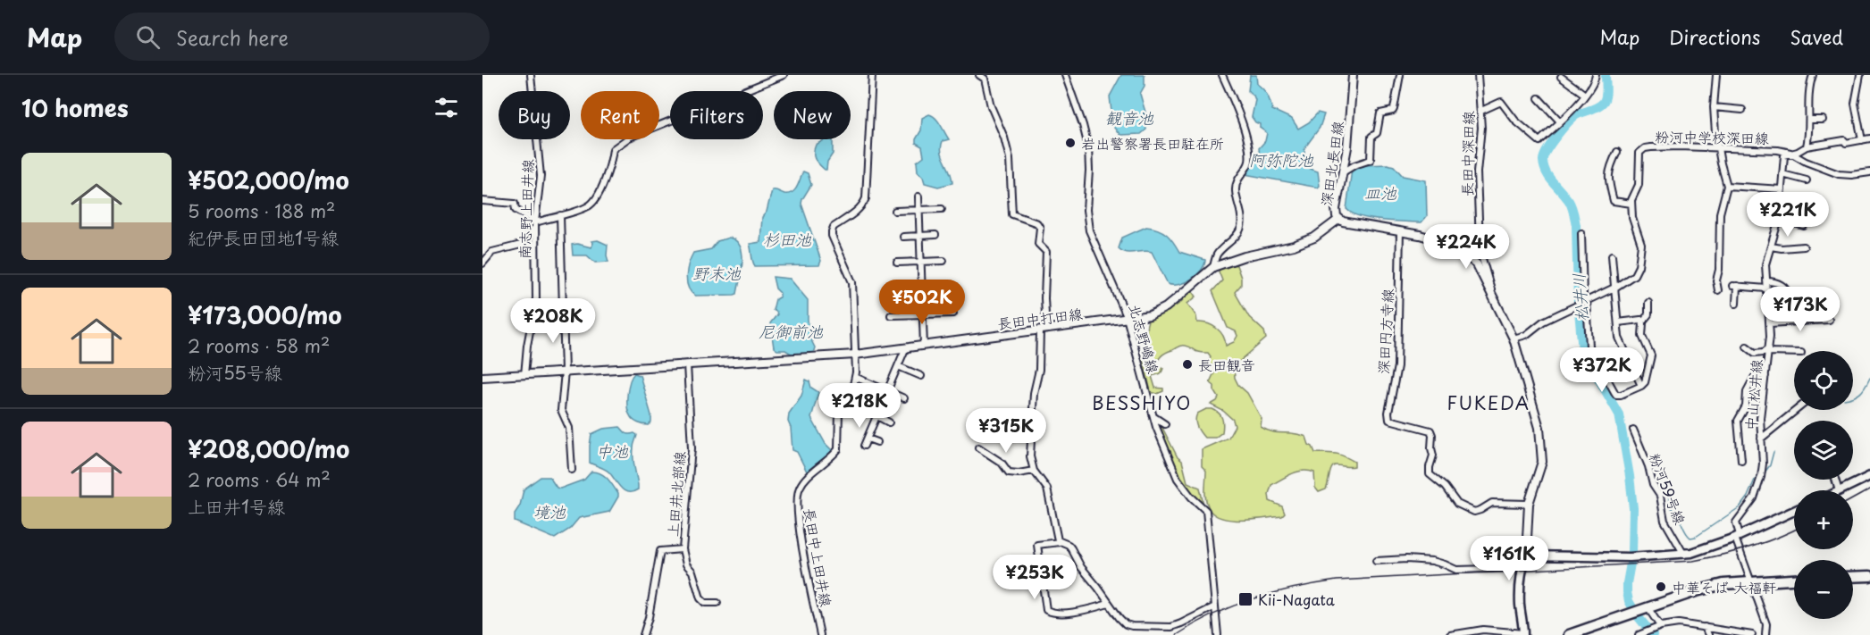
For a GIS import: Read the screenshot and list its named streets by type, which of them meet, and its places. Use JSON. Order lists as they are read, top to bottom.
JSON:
{
  "streets": {
    "street": [
      "粉河中学校深田線",
      "長田中深田線",
      "深田北長田線",
      "南志野上田井線",
      "長田中打田線",
      "深田円方寺線",
      "北志野嶋線",
      "中山松井線",
      "粉河59号線",
      "上田井北部線",
      "長田中上田井線"
    ]
  },
  "crossings": [
    ["粉河中学校深田線", "深田北長田線"],
    ["粉河中学校深田線", "中山松井線"],
    ["長田中深田線", "深田北長田線"],
    ["深田北長田線", "長田中打田線"],
    ["深田北長田線", "深田円方寺線"],
    ["南志野上田井線", "長田中打田線"],
    ["長田中打田線", "北志野嶋線"],
    ["長田中打田線", "上田井北部線"],
    ["長田中打田線", "長田中上田井線"]
  ],
  "districts": ["BESSHIYO", "FUKEDA"],
  "water": [
    "観音池",
    "阿弥陀池",
    "皿池",
    "杉田池",
    "野末池",
    "松井川",
    "尼御前池",
    "中池",
    "境池"
  ],
  "places": {
    "other": ["岩出警察署長田駐在所", "長田観音", "中華そば 大福軒"],
    "transit": ["Kii-Nagata"]
  },
  "page": {
    "header": "Map",
    "search": "Search here",
    "nav": ["Map", "Directions", "Saved"],
    "heading": "10 homes",
    "chip": [
      "Buy",
      "Rent",
      "Filters",
      "New"
    ],
    "list": [
      {
        "name": "¥502,000/mo",
        "note": "5 rooms · 188 m² · 紀伊長田団地1号線"
      },
      {
        "name": "¥173,000/mo",
        "note": "2 rooms · 58 m² · 粉河55号線"
      },
      {
        "name": "¥208,000/mo",
        "note": "2 rooms · 64 m² · 上田井1号線"
      }
    ],
    "price": [
      "¥221K",
      "¥224K",
      "¥502K",
      "¥173K",
      "¥208K",
      "¥372K",
      "¥218K",
      "¥315K",
      "¥161K",
      "¥253K"
    ],
    "map_buttons": ["+", "−"]
  }
}
